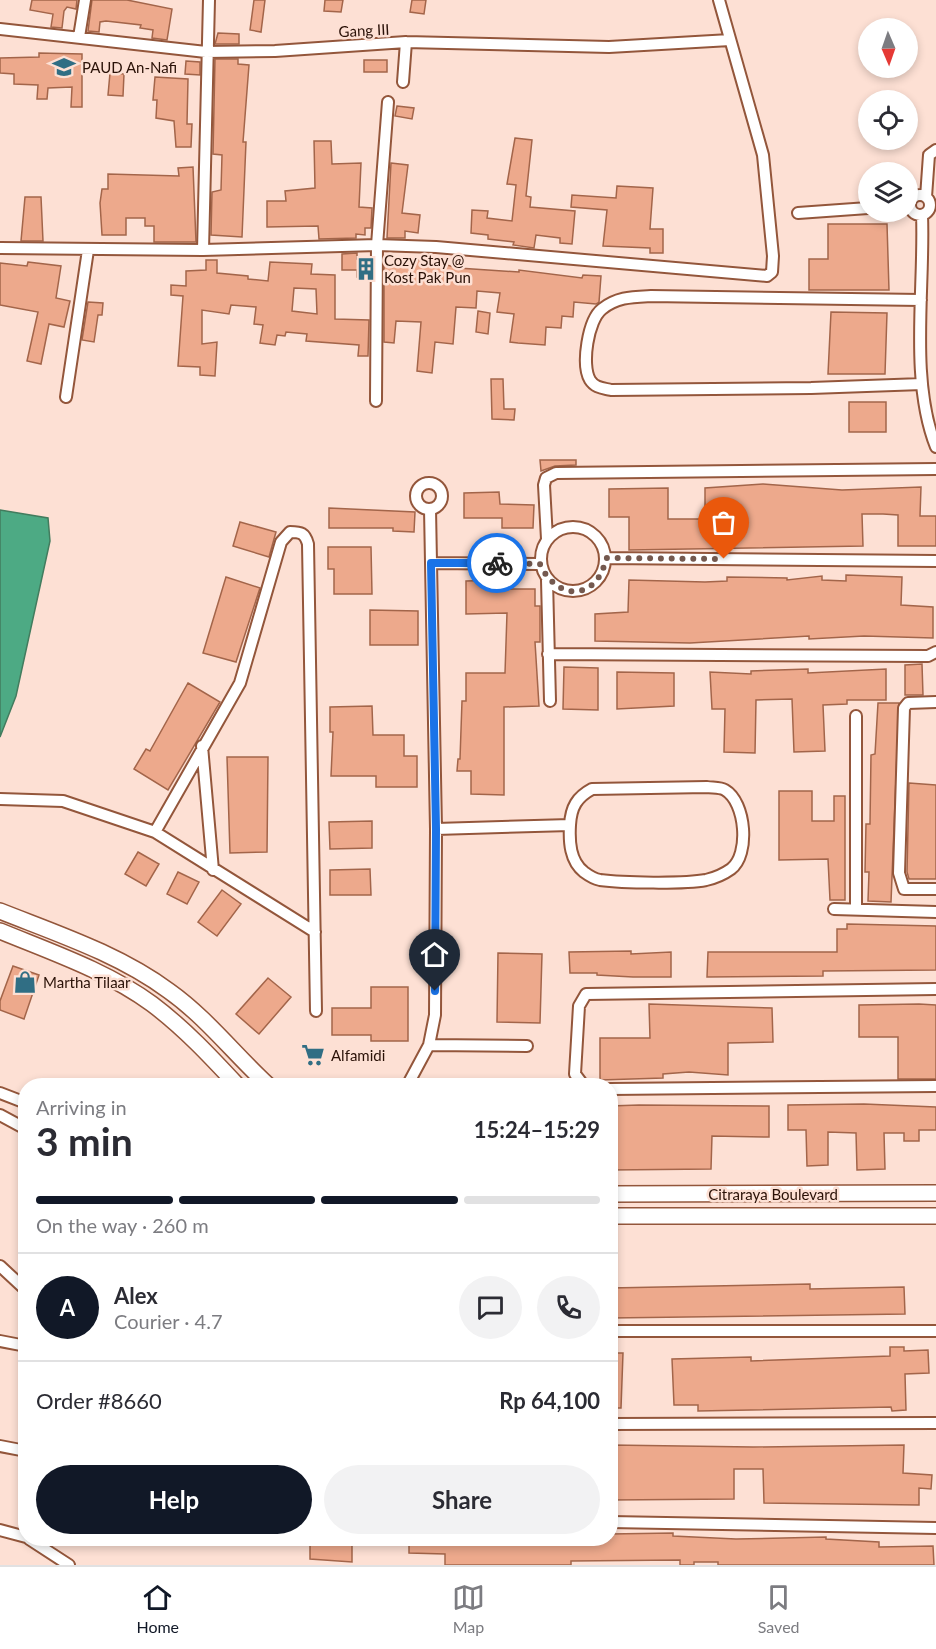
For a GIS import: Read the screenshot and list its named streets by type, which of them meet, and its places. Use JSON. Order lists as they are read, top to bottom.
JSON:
{
  "streets": {
    "main road": ["Citraraya Boulevard"],
    "street": ["Gang III"]
  },
  "places": {
    "school or university": ["PAUD An-Nafi"],
    "building": ["Cozy Stay @ Kost Pak Pun"],
    "shop": ["Martha Tilaar"],
    "supermarket": ["Alfamidi"]
  },
  "north": "bottom",
  "page": {
    "heading": ["3 min", "Arriving in", "15:24–15:29"],
    "panel": [
      "Alex",
      "Courier · 4.7",
      "Order #8660",
      "Rp 64,100"
    ],
    "bar": "On the way · 260 m",
    "round": "A",
    "buttons": ["Help", "Share"],
    "tabs": ["Home", "Map", "Saved"]
  }
}
